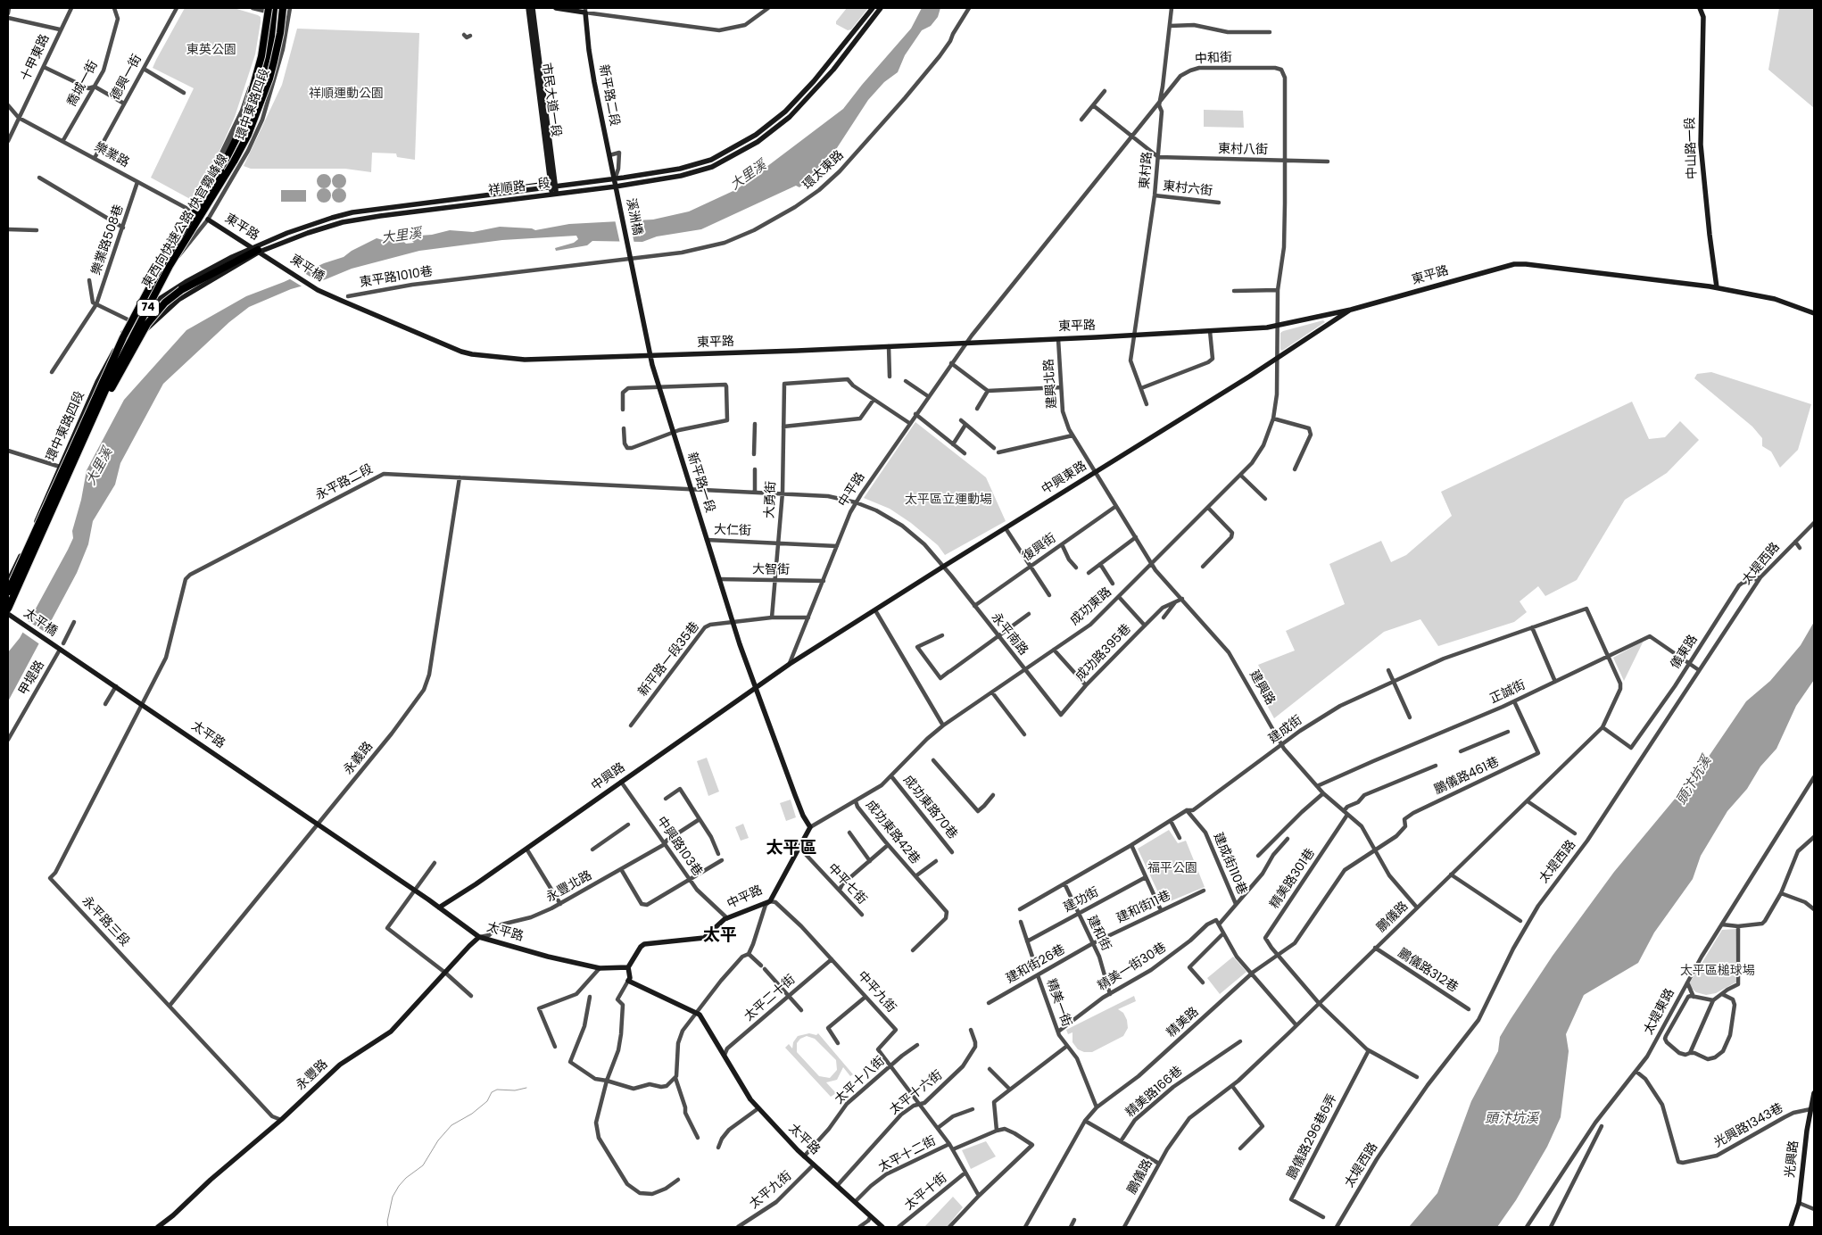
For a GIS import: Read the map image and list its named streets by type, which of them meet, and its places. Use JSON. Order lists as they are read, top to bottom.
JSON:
{
  "streets": {
    "highway": ["東西向快速公路 快官霧峰線", "74"],
    "street": [
      "十甲東路",
      "中和街",
      "德興一街",
      "喬城一街",
      "新平路二段",
      "市民大道一段",
      "環中東路四段",
      "中山路一段",
      "東村八街",
      "樂業路",
      "環太東路",
      "東村路",
      "祥順路一段",
      "東村六街",
      "溪洲橋",
      "東平路",
      "樂業路508巷",
      "東平橋",
      "東平路1010巷",
      "建興北路",
      "中興東路",
      "永平路二段",
      "新平路一段",
      "中平路",
      "大勇街",
      "大仁街",
      "復興街",
      "太堤西路",
      "大智街",
      "成功東路",
      "太平橋",
      "永平南路",
      "儀東路",
      "成功路395巷",
      "新平路一段35巷",
      "甲堤路",
      "建興路",
      "正誠街",
      "建成街",
      "太平路",
      "永義路",
      "鵬儀路461巷",
      "中興路",
      "成功東路70巷",
      "成功東路42巷",
      "中興路103巷",
      "建成街110巷",
      "精美路301巷",
      "中平七街",
      "永豐北路",
      "建功街",
      "建和街11巷",
      "鵬儀路",
      "永平路三段",
      "建和街",
      "建和街26巷",
      "精美一街30巷",
      "鵬儀路312巷",
      "中平九街",
      "太平二十街",
      "精美一街",
      "太堤東路",
      "精美路",
      "永豐路",
      "太平十八街",
      "精美路166巷",
      "太平十六街",
      "光興路1343巷",
      "鵬儀路296巷6弄",
      "太平十二街",
      "光興路",
      "太平九街",
      "太平十街"
    ]
  },
  "crossings": [
    ["十甲東路", "樂業路"],
    ["中和街", "東村八街"],
    ["中和街", "東村路"],
    ["中和街", "東平路"],
    ["中和街", "中平路"],
    ["中和街", "成功東路"],
    ["德興一街", "樂業路"],
    ["喬城一街", "樂業路"],
    ["新平路二段", "祥順路一段"],
    ["新平路二段", "溪洲橋"],
    ["市民大道一段", "祥順路一段"],
    ["環中東路四段", "樂業路"],
    ["環中東路四段", "祥順路一段"],
    ["環中東路四段", "東西向快速公路 快官霧峰線"],
    ["環中東路四段", "東平路"],
    ["中山路一段", "東平路"],
    ["東村八街", "東村路"],
    ["樂業路", "東平路"],
    ["樂業路", "樂業路508巷"],
    ["環太東路", "東平路1010巷"],
    ["環太東路", "新平路一段"],
    ["東村路", "東村六街"],
    ["東村路", "東平路"],
    ["祥順路一段", "溪洲橋"],
    ["祥順路一段", "東平路"],
    ["祥順路一段", "東平橋"],
    ["溪洲橋", "新平路一段"],
    ["東平路", "東平橋"],
    ["東平路", "建興北路"],
    ["東平路", "中興東路"],
    ["東平路", "新平路一段"],
    ["東平路", "中平路"],
    ["東平路", "成功東路"],
    ["建興北路", "中興東路"],
    ["建興北路", "建興路"],
    ["中興東路", "中平路"],
    ["中興東路", "成功東路"],
    ["中興東路", "永平南路"],
    ["中興東路", "建興路"],
    ["中興東路", "中興路"],
    ["永平路二段", "新平路一段"],
    ["永平路二段", "中平路"],
    ["永平路二段", "大勇街"],
    ["永平路二段", "永平南路"],
    ["永平路二段", "太平路"],
    ["永平路二段", "永義路"],
    ["永平路二段", "永平路三段"],
    ["新平路一段", "中平路"],
    ["新平路一段", "大仁街"],
    ["新平路一段", "大智街"],
    ["新平路一段", "成功東路"],
    ["新平路一段", "新平路一段35巷"],
    ["新平路一段", "中興路"],
    ["中平路", "大仁街"],
    ["中平路", "大智街"],
    ["中平路", "成功東路"],
    ["中平路", "永平南路"],
    ["中平路", "新平路一段35巷"],
    ["中平路", "太平路"],
    ["中平路", "中興路"],
    ["中平路", "中興路103巷"],
    ["中平路", "中平七街"],
    ["中平路", "中平九街"],
    ["大勇街", "大仁街"],
    ["大勇街", "大智街"],
    ["大勇街", "新平路一段35巷"],
    ["復興街", "永平南路"],
    ["復興街", "建興路"],
    ["太堤西路", "儀東路"],
    ["太堤西路", "正誠街"],
    ["成功東路", "永平南路"],
    ["成功東路", "建興路"],
    ["成功東路", "成功東路70巷"],
    ["成功東路", "成功東路42巷"],
    ["太平橋", "甲堤路"],
    ["太平橋", "太平路"],
    ["永平南路", "成功路395巷"],
    ["儀東路", "正誠街"],
    ["儀東路", "鵬儀路"],
    ["成功路395巷", "建興路"],
    ["甲堤路", "太平路"],
    ["建興路", "正誠街"],
    ["建興路", "建成街"],
    ["建興路", "精美路301巷"],
    ["建興路", "鵬儀路"],
    ["建興路", "精美路"],
    ["正誠街", "鵬儀路461巷"],
    ["正誠街", "鵬儀路"],
    ["建成街", "建成街110巷"],
    ["建成街", "鵬儀路"],
    ["建成街", "建和街"],
    ["太平路", "永義路"],
    ["太平路", "中興路"],
    ["太平路", "永豐北路"],
    ["太平路", "永平路三段"],
    ["太平路", "太平二十街"],
    ["太平路", "永豐路"],
    ["太平路", "太平十八街"],
    ["太平路", "太平十六街"],
    ["太平路", "太平十二街"],
    ["太平路", "太平九街"],
    ["永義路", "永平路三段"],
    ["鵬儀路461巷", "精美路"],
    ["中興路", "中興路103巷"],
    ["中興路103巷", "永豐北路"],
    ["精美路301巷", "精美路"],
    ["永豐北路", "永豐路"],
    ["建功街", "建和街"],
    ["建和街11巷", "建和街"],
    ["建和街11巷", "建和街26巷"],
    ["鵬儀路", "鵬儀路312巷"],
    ["永平路三段", "永豐路"],
    ["建和街", "建和街26巷"],
    ["建和街", "精美一街30巷"],
    ["建和街26巷", "精美一街"],
    ["精美一街30巷", "精美一街"],
    ["中平九街", "太平二十街"],
    ["中平九街", "太平十八街"],
    ["中平九街", "太平十六街"],
    ["中平九街", "太平十二街"],
    ["中平九街", "太平十街"],
    ["精美一街", "精美路"],
    ["太堤東路", "光興路1343巷"],
    ["光興路1343巷", "光興路"]
  ],
  "districts": ["太平區", "太平"],
  "water": ["大里溪", "頭汴坑溪"],
  "parks": [
    "東英公園",
    "祥順運動公園",
    "太平區立運動場",
    "福平公園",
    "太平區槌球場"
  ]
}
